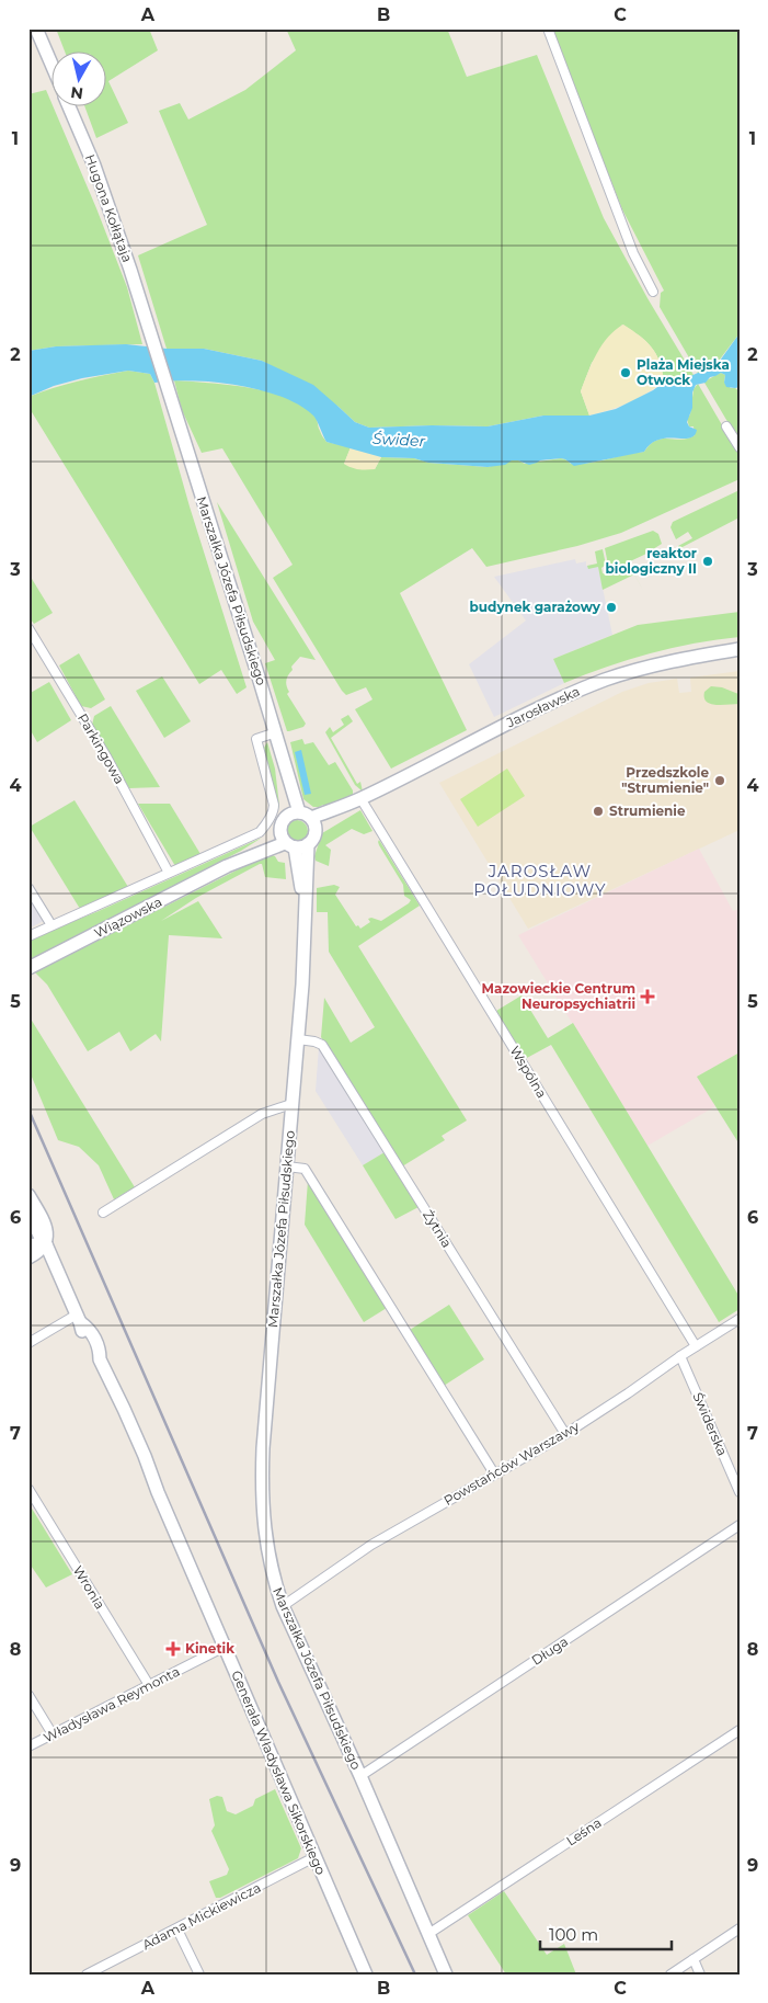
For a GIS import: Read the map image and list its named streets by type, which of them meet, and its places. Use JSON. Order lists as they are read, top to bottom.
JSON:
{
  "streets": {
    "main road": [
      "Hugona Kołłątaja",
      "Marszałka Józefa Piłsudskiego",
      "Jarosławska",
      "Wiązowska",
      "Generała Władysława Sikorskiego"
    ],
    "street": [
      "Parkingowa",
      "Wspólna",
      "Żytnia",
      "Świderska",
      "Powstańców Warszawy",
      "Wronia",
      "Długa",
      "Władysława Reymonta",
      "Leśna",
      "Adama Mickiewicza"
    ]
  },
  "crossings": [
    ["Hugona Kołłątaja", "Marszałka Józefa Piłsudskiego"],
    ["Marszałka Józefa Piłsudskiego", "Jarosławska"],
    ["Marszałka Józefa Piłsudskiego", "Wiązowska"],
    ["Marszałka Józefa Piłsudskiego", "Żytnia"],
    ["Marszałka Józefa Piłsudskiego", "Powstańców Warszawy"],
    ["Marszałka Józefa Piłsudskiego", "Długa"],
    ["Marszałka Józefa Piłsudskiego", "Leśna"],
    ["Jarosławska", "Wspólna"],
    ["Wspólna", "Powstańców Warszawy"],
    ["Żytnia", "Powstańców Warszawy"],
    ["Świderska", "Powstańców Warszawy"],
    ["Wronia", "Władysława Reymonta"],
    ["Władysława Reymonta", "Generała Władysława Sikorskiego"],
    ["Generała Władysława Sikorskiego", "Adama Mickiewicza"]
  ],
  "districts": ["JAROSŁAW POŁUDNIOWY"],
  "water": ["Świder"],
  "places": {
    "other": [
      "Plaża Miejska Otwock",
      "reaktor biologiczny II",
      "budynek garażowy",
      "Przedszkole \"Strumienie\"",
      "Strumienie"
    ],
    "health": ["Mazowieckie Centrum Neuropsychiatrii", "Kinetik"]
  },
  "scale_bar": "100 m",
  "north": "bottom",
  "grid": {
    "columns": ["A", "B", "C"],
    "rows": [
      "1",
      "2",
      "3",
      "4",
      "5",
      "6",
      "7",
      "8",
      "9"
    ]
  }
}
